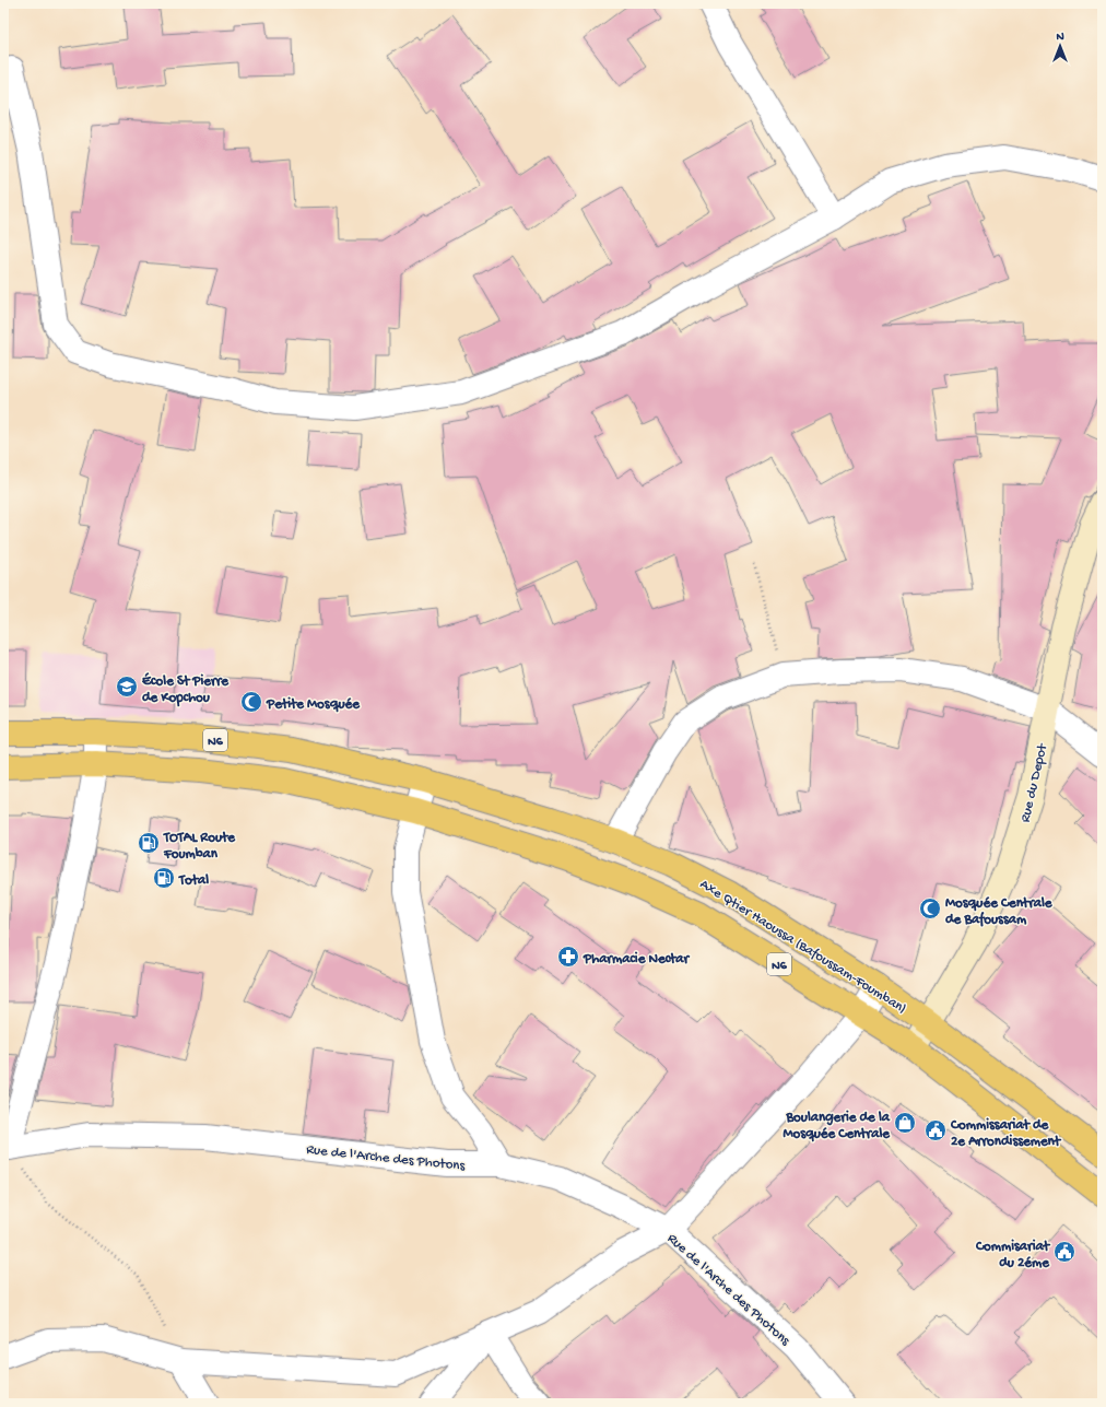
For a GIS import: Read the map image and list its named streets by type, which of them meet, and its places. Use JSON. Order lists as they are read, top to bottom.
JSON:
{
  "streets": {
    "highway": ["N6", "Axe Qtier Haoussa (Bafoussam-Foumban)"],
    "street": ["Rue du Depot", "Rue de l'Arche des Photons"]
  },
  "crossings": [
    ["N6", "Axe Qtier Haoussa (Bafoussam-Foumban)"],
    ["Rue du Depot", "Axe Qtier Haoussa (Bafoussam-Foumban)"]
  ],
  "places": {
    "school or university": ["École St Pierre de Kopchou"],
    "mosque": ["Petite Mosquée", "Mosquée Centrale de Bafoussam"],
    "fuel station": ["TOTAL Route Foumban", "Total"],
    "pharmacy": ["Pharmacie Nectar"],
    "shop": ["Boulangerie de la Mosquée Centrale"],
    "public building": ["Commissariat de 2e Arrondissement", "Commisariat du 2éme"]
  },
  "north": "top"
}
